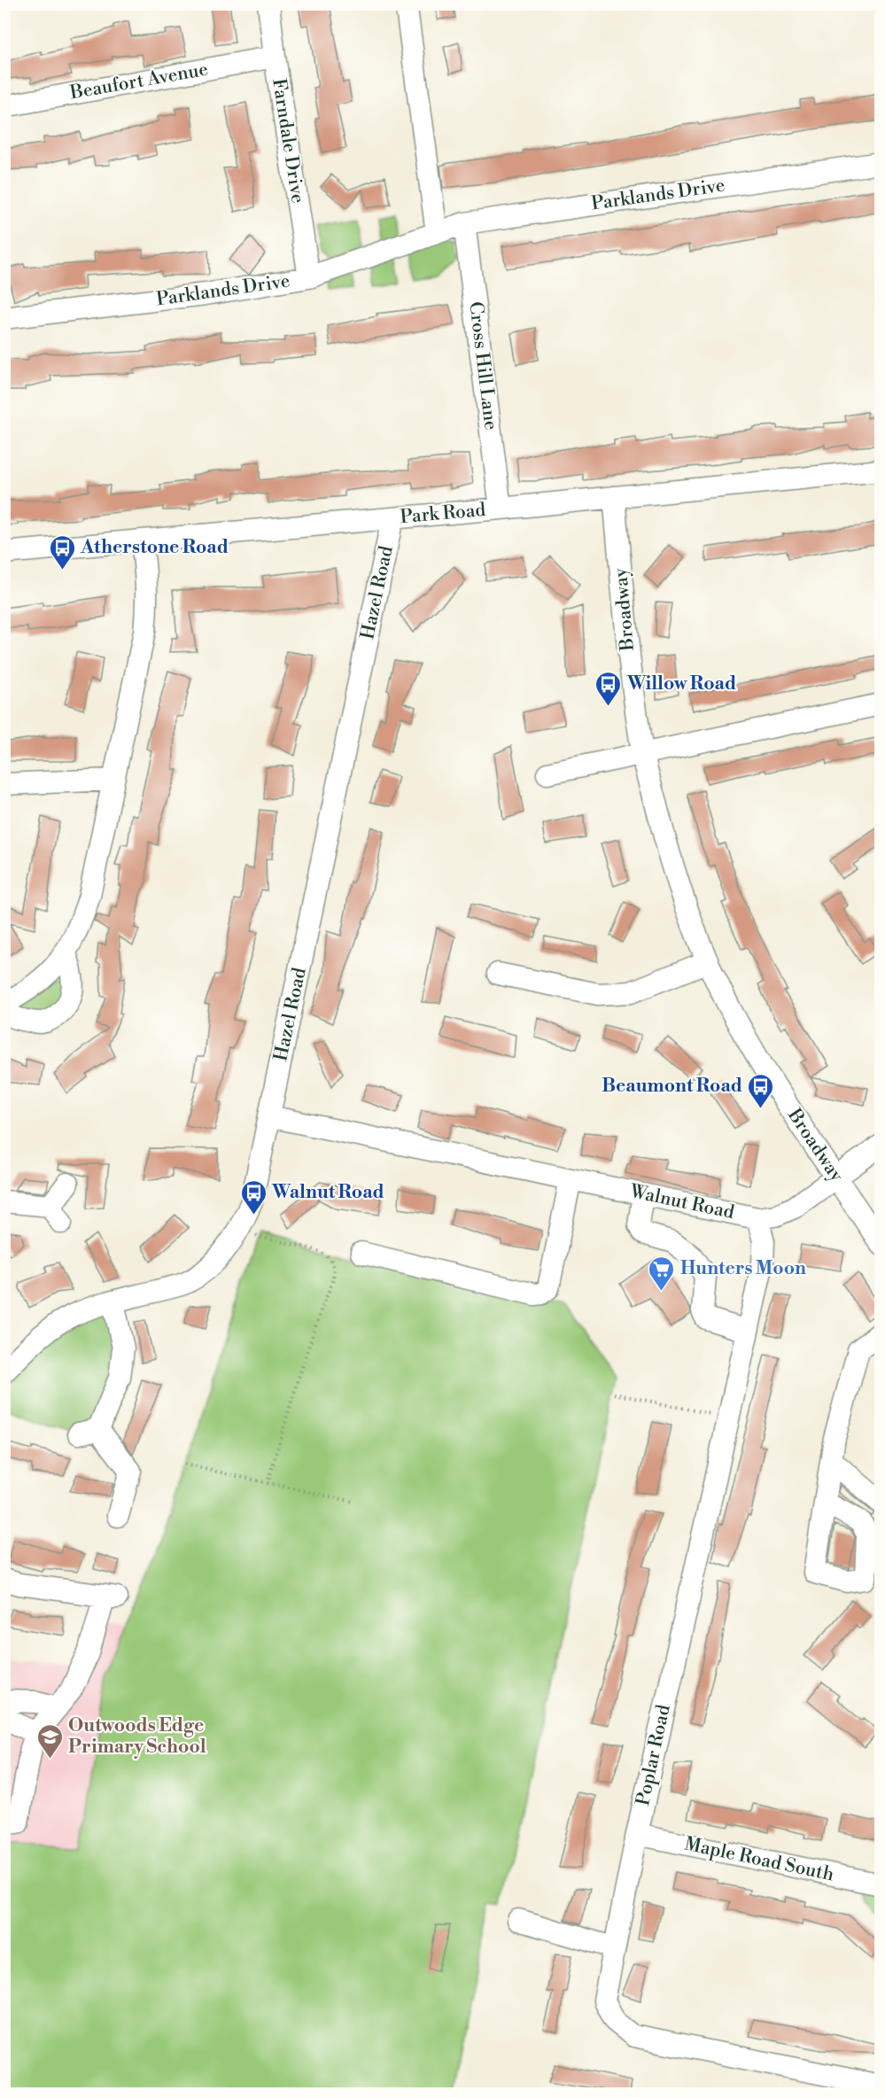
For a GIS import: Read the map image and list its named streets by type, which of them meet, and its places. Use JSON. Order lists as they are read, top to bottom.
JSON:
{
  "streets": {
    "street": [
      "Beaufort Avenue",
      "Farndale Drive",
      "Parklands Drive",
      "Cross Hill Lane",
      "Park Road",
      "Hazel Road",
      "Broadway",
      "Walnut Road",
      "Poplar Road",
      "Maple Road South"
    ]
  },
  "crossings": [
    ["Beaufort Avenue", "Farndale Drive"],
    ["Farndale Drive", "Parklands Drive"],
    ["Parklands Drive", "Cross Hill Lane"],
    ["Cross Hill Lane", "Park Road"],
    ["Park Road", "Hazel Road"],
    ["Park Road", "Broadway"],
    ["Hazel Road", "Walnut Road"],
    ["Broadway", "Walnut Road"],
    ["Walnut Road", "Poplar Road"],
    ["Poplar Road", "Maple Road South"]
  ],
  "places": {
    "bus stop": [
      "Atherstone Road",
      "Willow Road",
      "Beaumont Road",
      "Walnut Road"
    ],
    "supermarket": ["Hunters Moon"],
    "school or university": ["Outwoods Edge Primary School"]
  }
}
